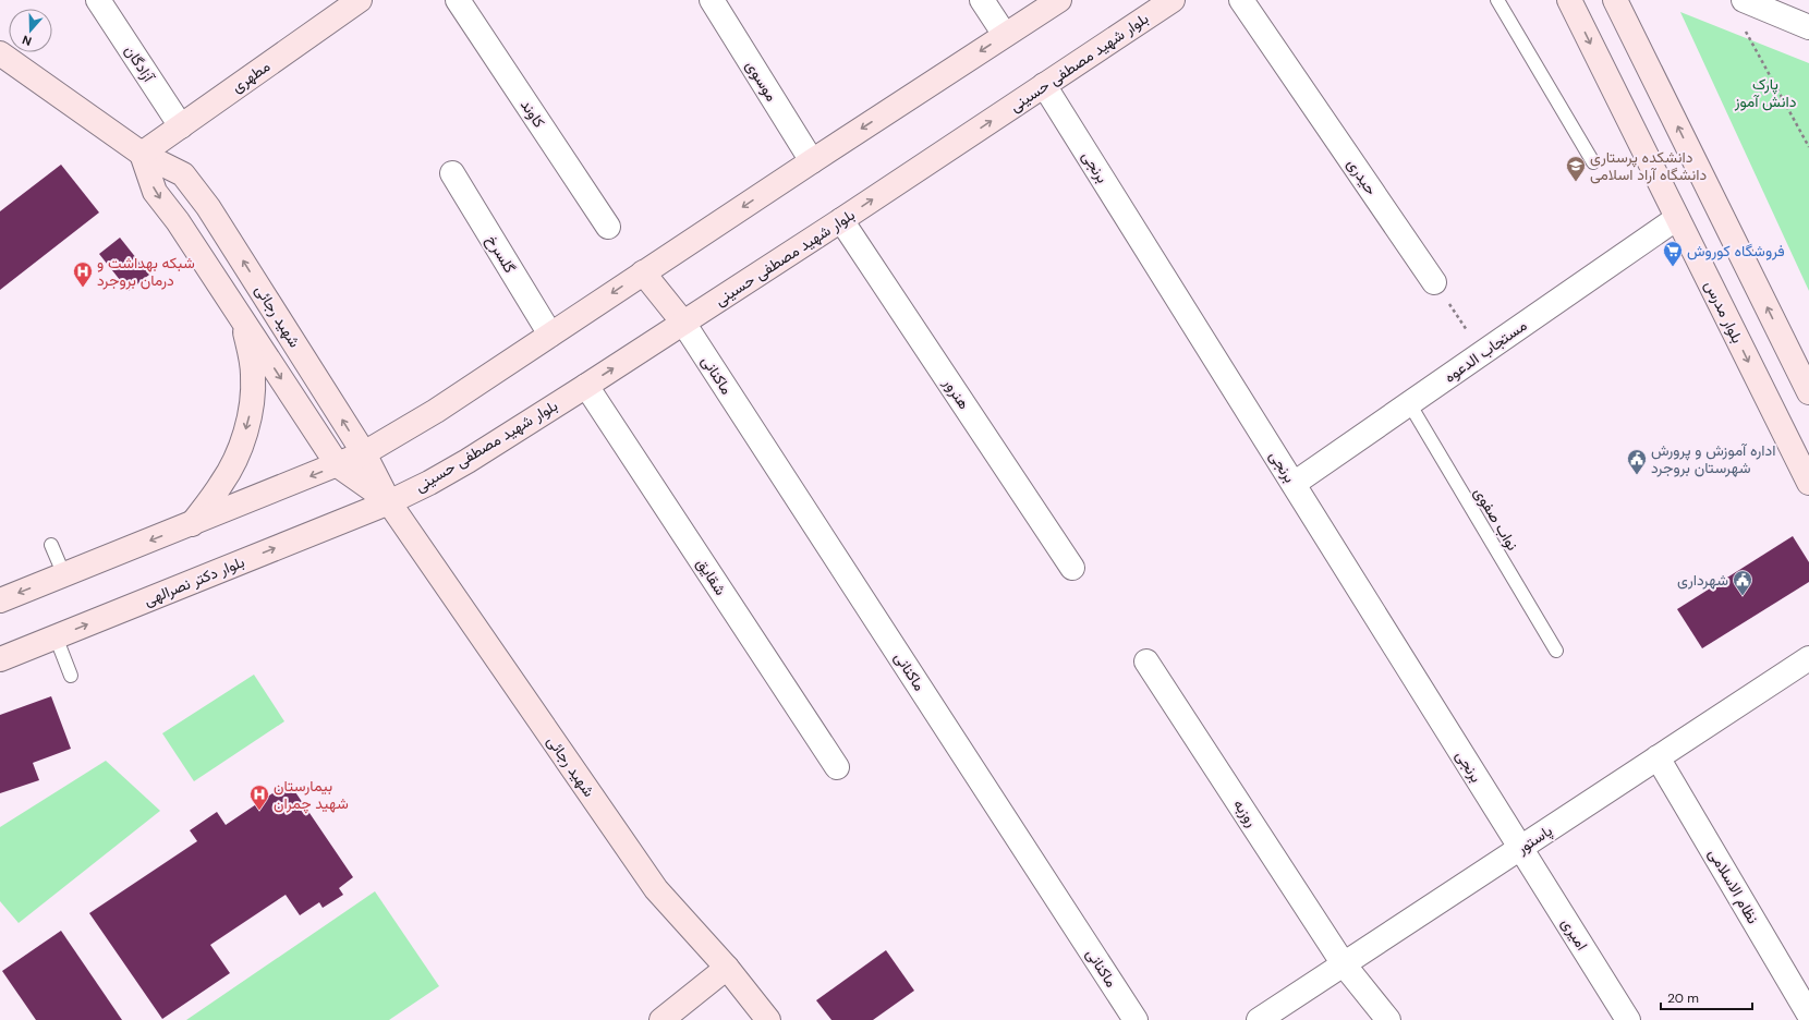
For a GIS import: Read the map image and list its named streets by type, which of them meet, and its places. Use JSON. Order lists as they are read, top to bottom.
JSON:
{
  "streets": {
    "main road": [
      "بلوار شهید مصطفی حسینی",
      "مطهری",
      "بلوار مدرس",
      "شهید رجائی",
      "بلوار دکتر نصرالهی"
    ],
    "street": [
      "آزادگان",
      "موسوی",
      "کاوند",
      "برنجی",
      "حیدری",
      "گلسرخ",
      "مستجاب الدعوه",
      "ماکنانی",
      "هنرور",
      "شقایق",
      "روزبه",
      "پاستور",
      "نظام الاسلامی",
      "امیری"
    ],
    "lane": ["نواب صفوی"]
  },
  "crossings": [
    ["بلوار شهید مصطفی حسینی", "برنجی"],
    ["بلوار شهید مصطفی حسینی", "شهید رجائی"],
    ["بلوار شهید مصطفی حسینی", "ماکنانی"],
    ["بلوار شهید مصطفی حسینی", "هنرور"],
    ["بلوار شهید مصطفی حسینی", "شقایق"],
    ["بلوار شهید مصطفی حسینی", "بلوار دکتر نصرالهی"],
    ["آزادگان", "مطهری"],
    ["مطهری", "شهید رجائی"],
    ["برنجی", "مستجاب الدعوه"],
    ["برنجی", "پاستور"],
    ["برنجی", "امیری"],
    ["بلوار مدرس", "مستجاب الدعوه"],
    ["شهید رجائی", "بلوار دکتر نصرالهی"],
    ["مستجاب الدعوه", "نواب صفوی"],
    ["روزبه", "پاستور"],
    ["پاستور", "نظام الاسلامی"],
    ["پاستور", "امیری"]
  ],
  "parks": ["پارک دانش آموز"],
  "places": {
    "school or university": ["دانشکده پرستاری دانشگاه آراد اسلامی"],
    "supermarket": ["فروشگاه کوروش"],
    "hospital": ["شبکه بهداشت و درمان بروجرد", "بیمارستان شهید چمران"],
    "public building": ["اداره آموزش و پرورش شهرستان بروجرد", "شهرداری"]
  },
  "scale_bar": "20 m",
  "north": "bottom"
}
